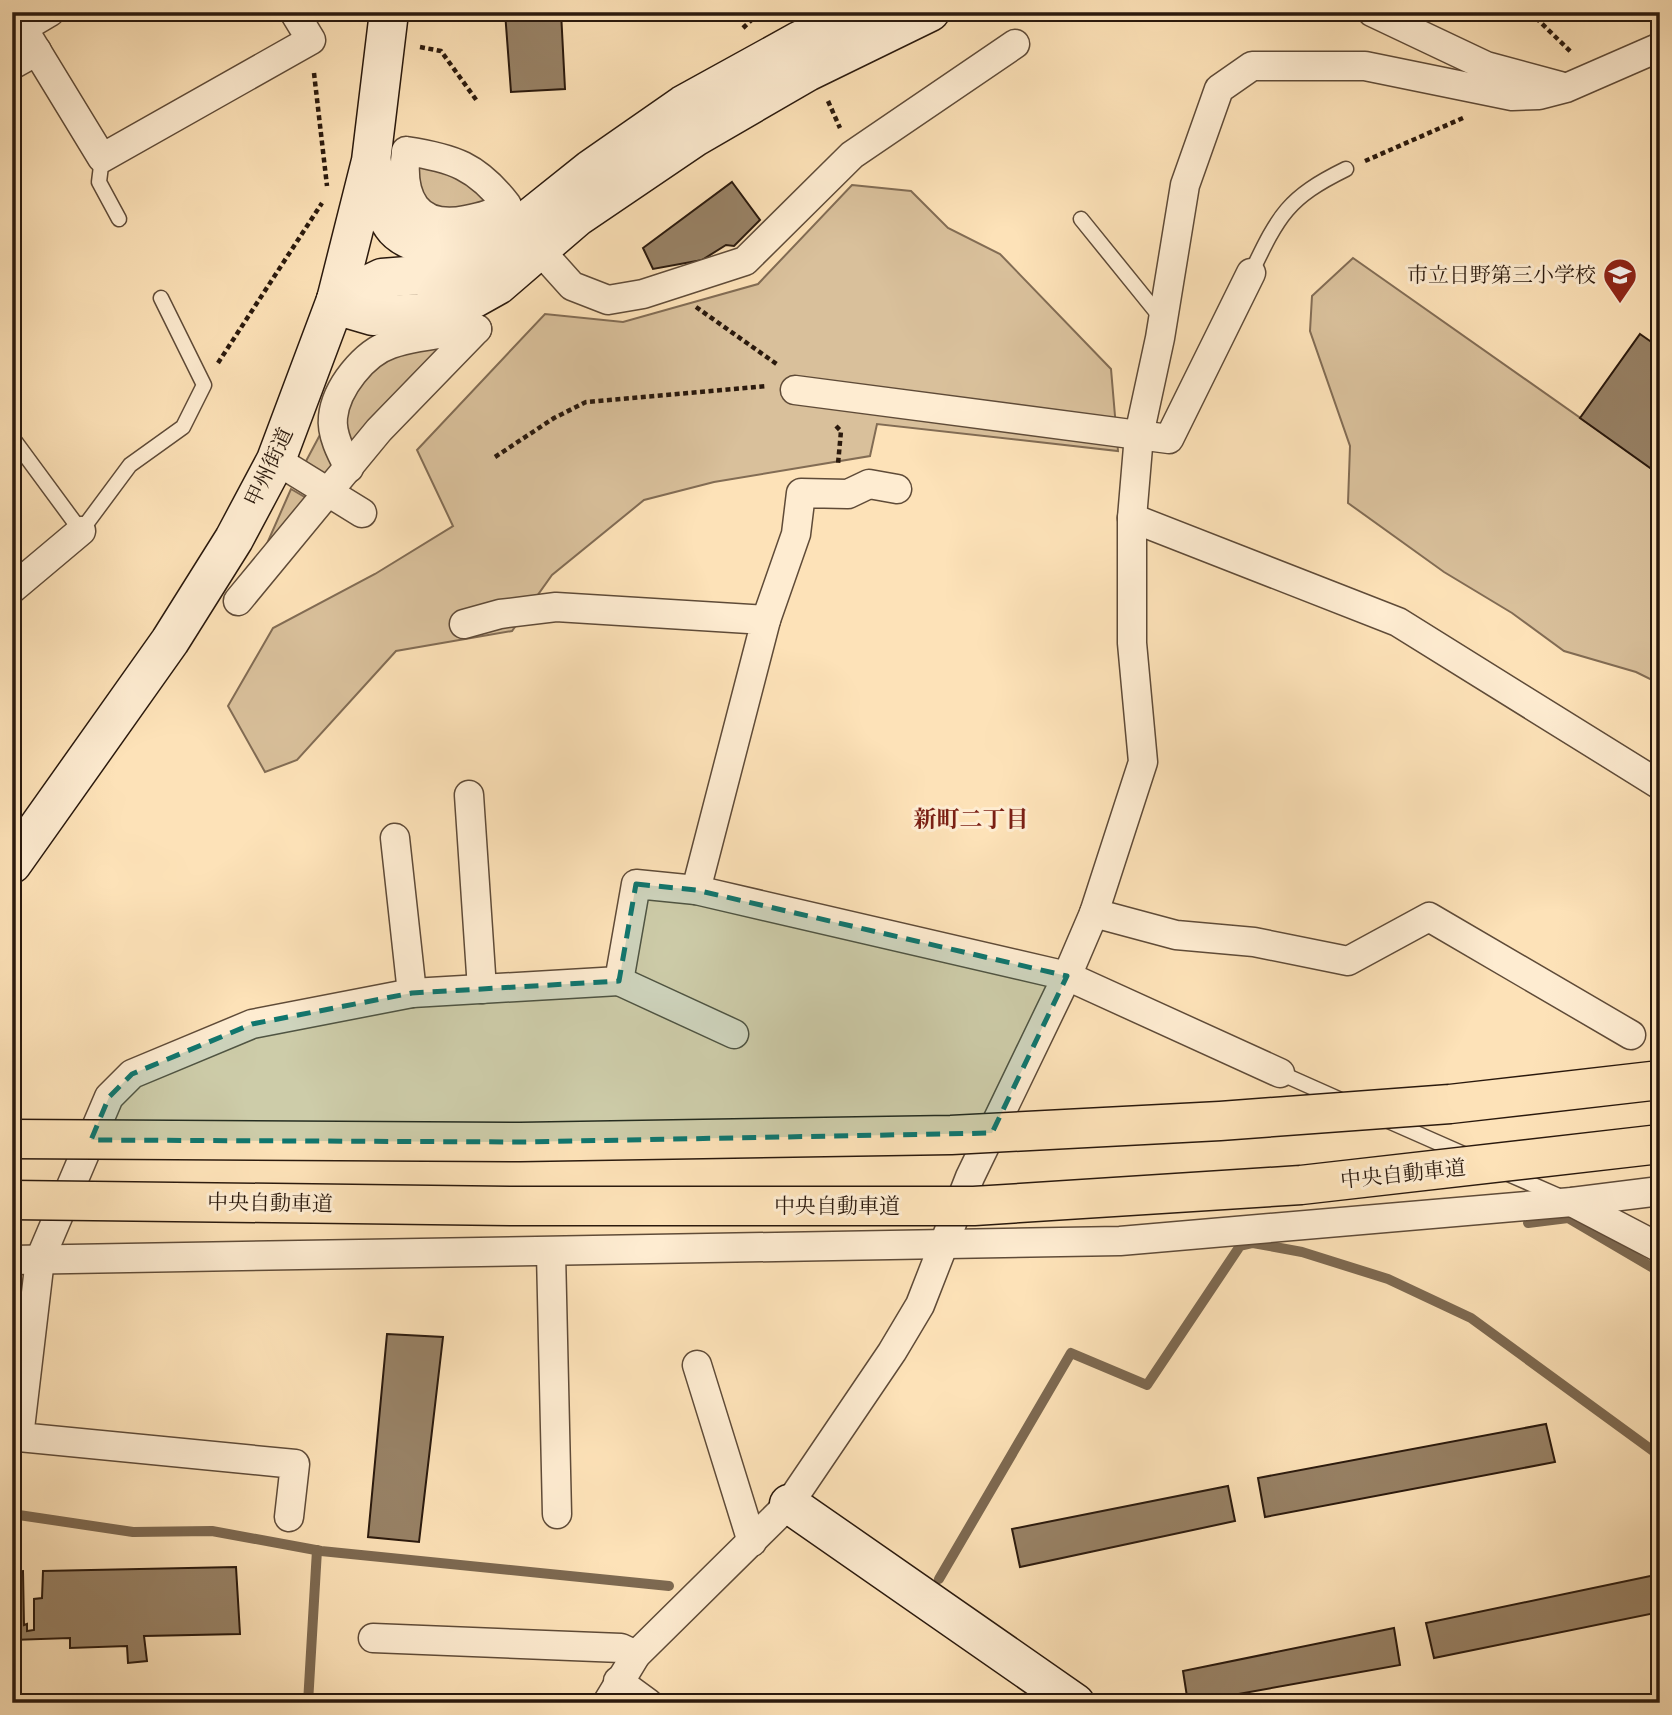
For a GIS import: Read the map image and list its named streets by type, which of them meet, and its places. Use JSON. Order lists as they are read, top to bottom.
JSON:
{
  "streets": {
    "highway": ["中央自動車道"],
    "street": ["甲州街道"]
  },
  "districts": ["新町二丁目"],
  "places": {
    "school or university": ["市立日野第三小学校"]
  }
}
